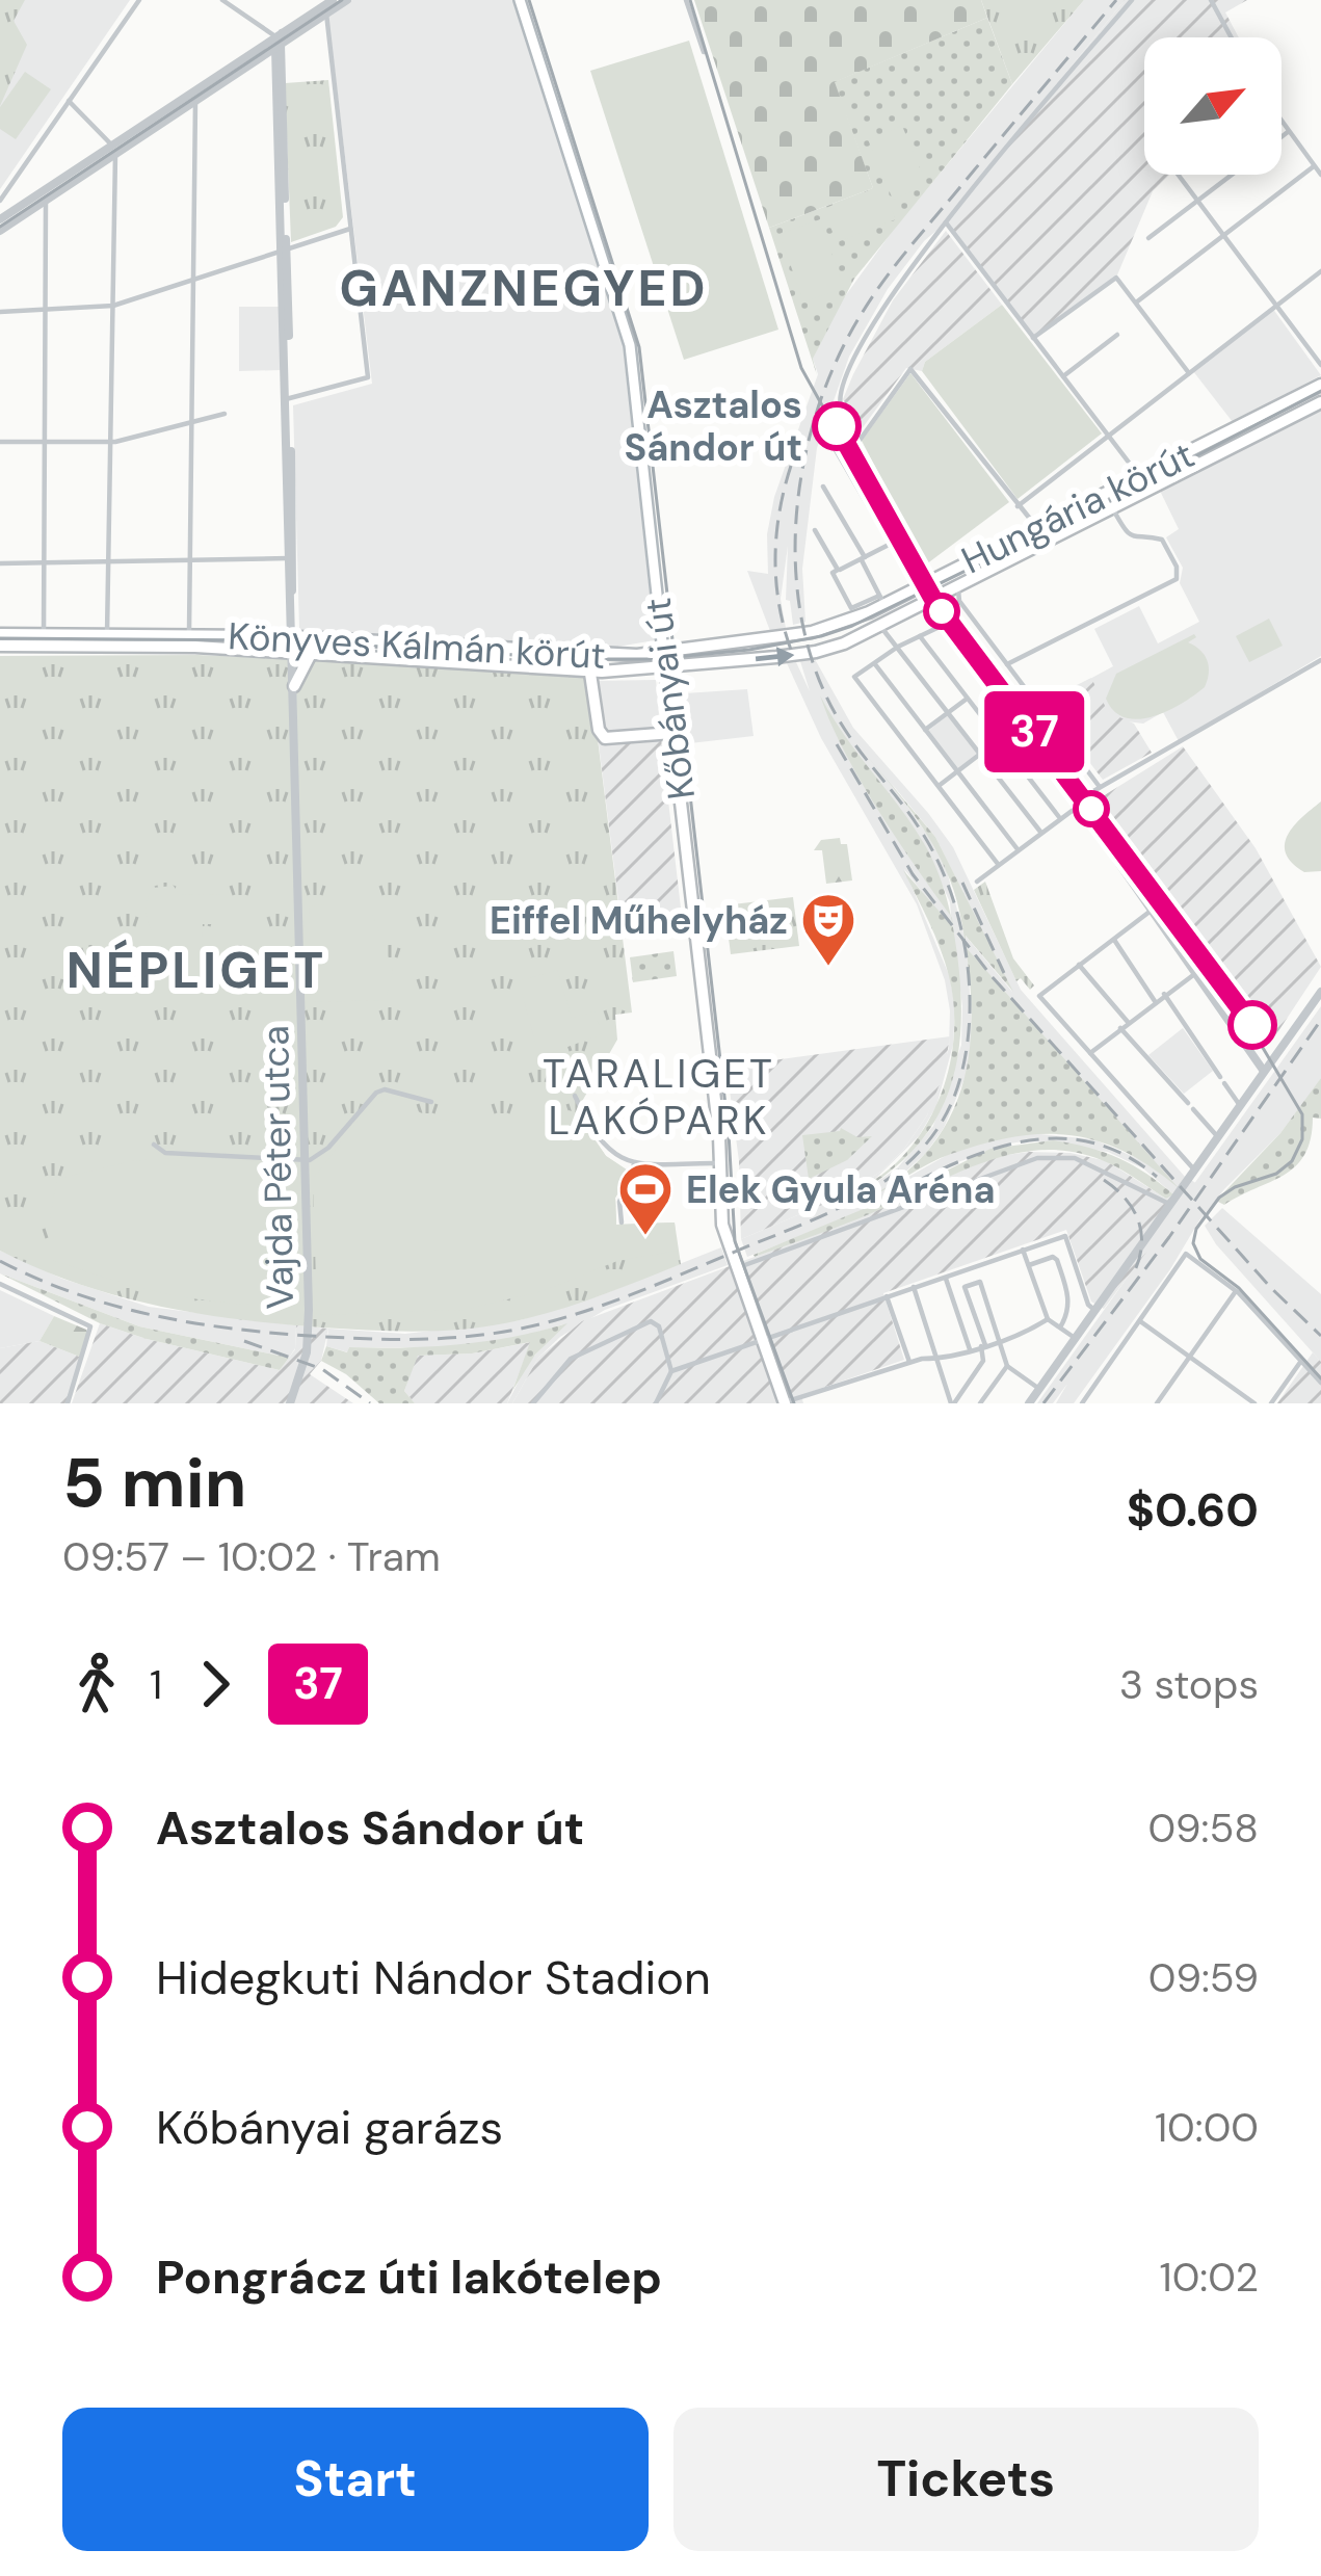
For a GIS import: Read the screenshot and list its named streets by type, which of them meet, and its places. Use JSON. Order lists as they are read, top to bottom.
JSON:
{
  "streets": {
    "main road": ["Hungária körút", "Könyves Kálmán körút", "Kőbányai út"],
    "street": ["Vajda Péter utca"]
  },
  "crossings": [
    ["Hungária körút", "Könyves Kálmán körút"],
    ["Könyves Kálmán körút", "Kőbányai út"],
    ["Könyves Kálmán körút", "Vajda Péter utca"]
  ],
  "districts": ["GANZNEGYED", "NÉPLIGET", "TARALIGET LAKÓPARK"],
  "places": {
    "other": ["Asztalos Sándor út"],
    "theatre": ["Eiffel Műhelyház"],
    "sports": ["Elek Gyula Aréna"]
  },
  "lines": ["tram line 37"],
  "north": "top right",
  "page": {
    "on_map": "37",
    "heading": ["5 min", "09:57 – 10:02 · Tram", "$0.60"],
    "legs": ["1", "37", "3 stops"],
    "list": [
      {
        "name": "Asztalos Sándor út",
        "value": "09:58"
      },
      {
        "name": "Hidegkuti Nándor Stadion",
        "value": "09:59"
      },
      {
        "name": "Kőbányai garázs",
        "value": "10:00"
      },
      {
        "name": "Pongrácz úti lakótelep",
        "value": "10:02"
      }
    ],
    "buttons": ["Start", "Tickets"]
  }
}
